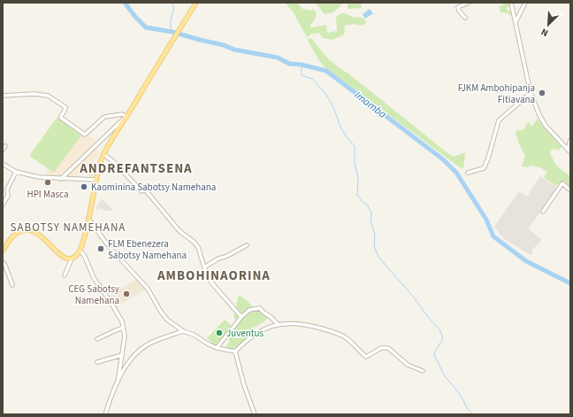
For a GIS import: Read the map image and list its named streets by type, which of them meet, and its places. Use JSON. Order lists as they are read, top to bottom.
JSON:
{
  "districts": ["ANDREFANTSENA", "SABOTSY NAMEHANA", "AMBOHINAORINA"],
  "water": ["Imamba"],
  "places": [
    "FJKM Ambohipanja Fitiavana",
    "HPI Masca",
    "Kaominina Sabotsy Namehana",
    "FLM Ebenezera Sabotsy Namehana",
    "CEG Sabotsy Namehana",
    "Juventus"
  ],
  "north": "bottom left"
}
